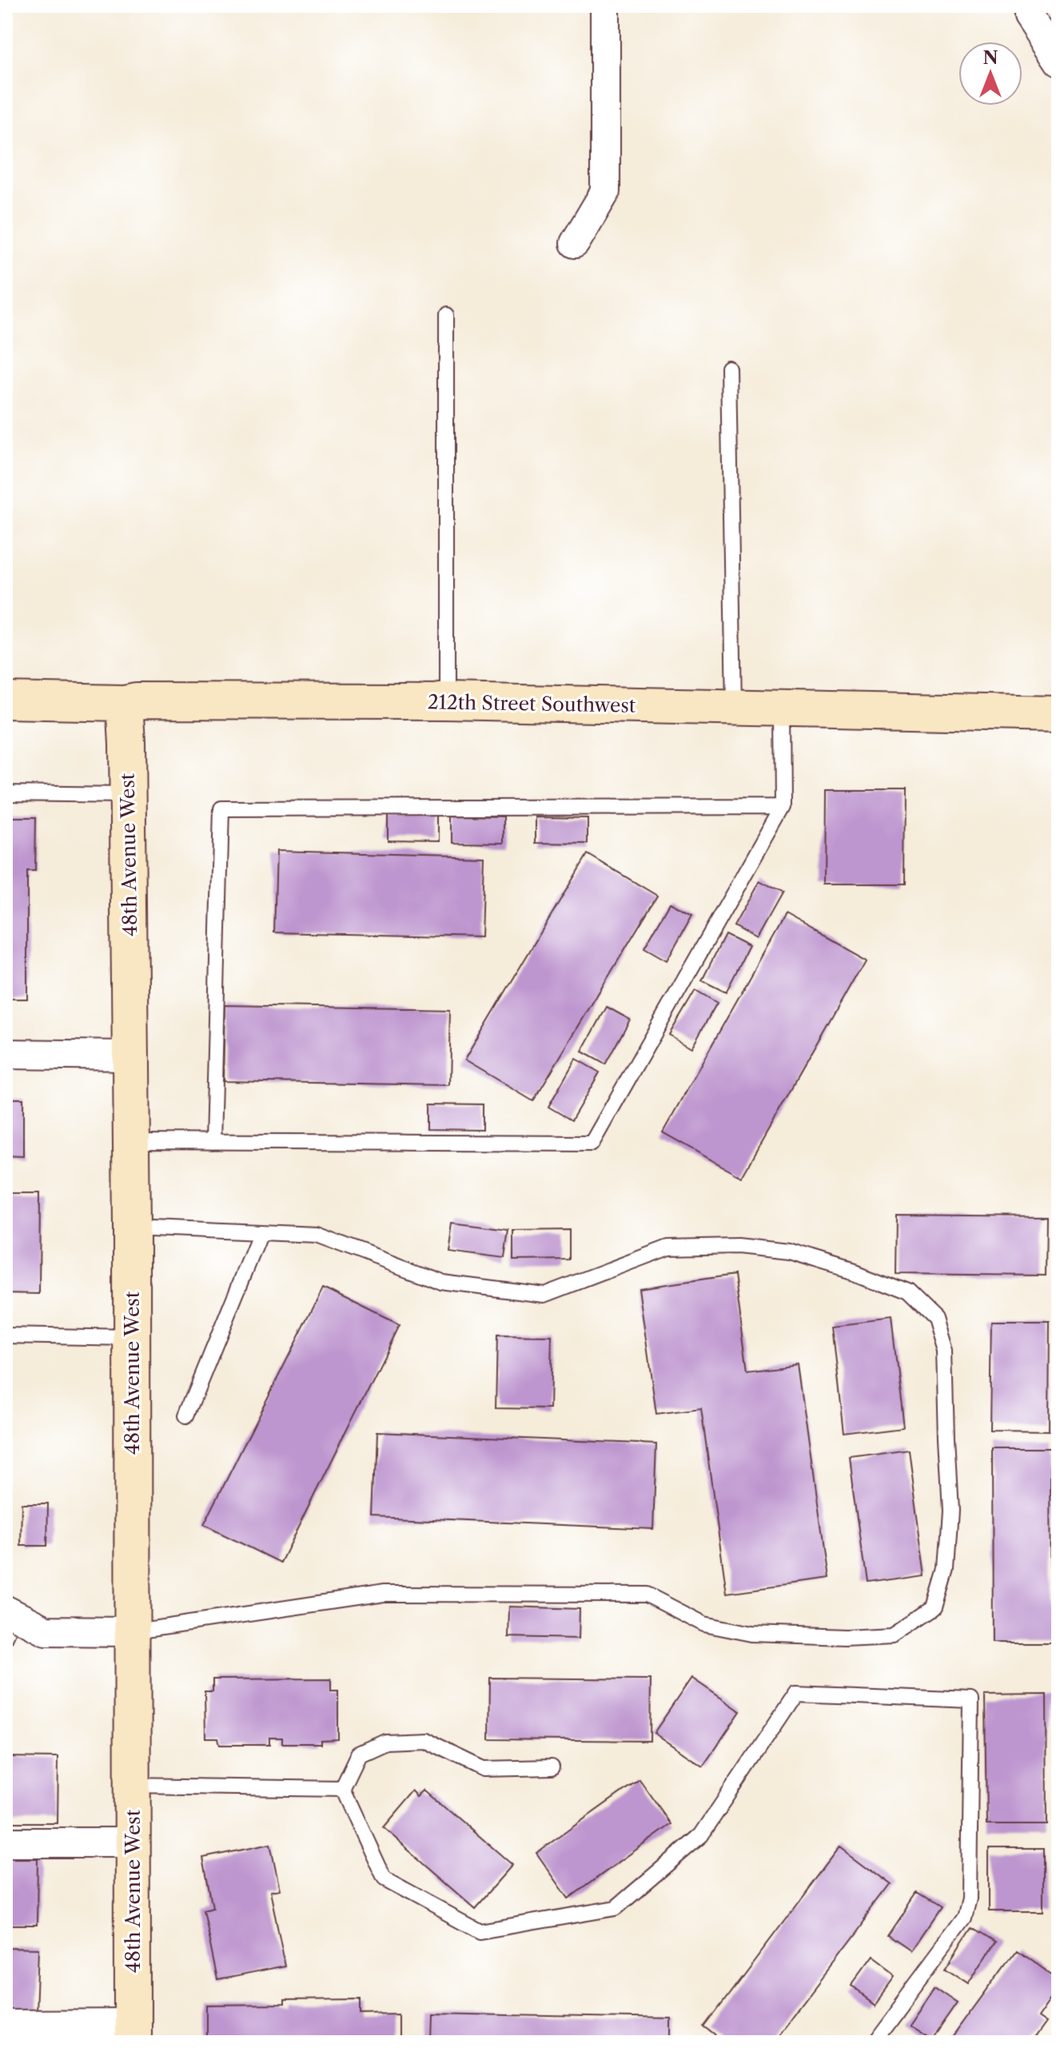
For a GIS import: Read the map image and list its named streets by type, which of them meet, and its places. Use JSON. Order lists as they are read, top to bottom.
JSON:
{
  "streets": {
    "main road": ["212th Street Southwest", "48th Avenue West"]
  },
  "crossings": [
    ["212th Street Southwest", "48th Avenue West"]
  ],
  "north": "top"
}
